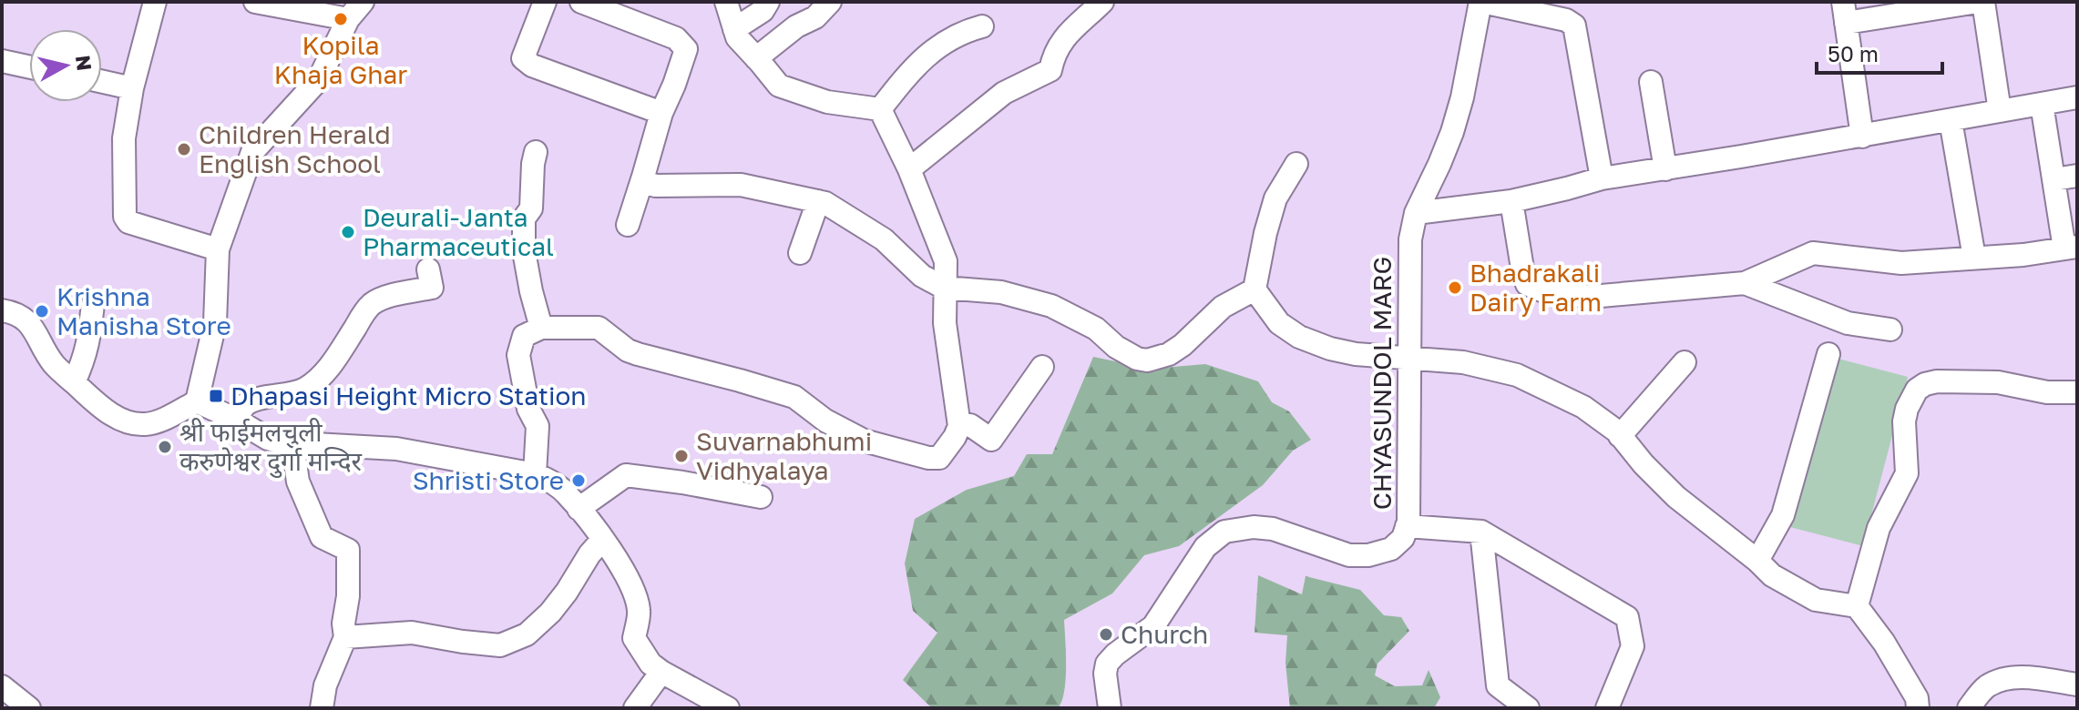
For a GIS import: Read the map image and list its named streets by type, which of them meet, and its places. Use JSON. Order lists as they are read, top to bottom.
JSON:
{
  "streets": {
    "street": ["CHYASUNDOL MARG"]
  },
  "places": {
    "other": [
      "Kopila Khaja Ghar",
      "Children Herald English School",
      "Deurali-Janta Pharmaceutical",
      "Bhadrakali Dairy Farm",
      "Krishna Manisha Store",
      "श्री फाईमलचुली करुणेश्वर दुर्गा मन्दिर",
      "Suvarnabhumi Vidhyalaya",
      "Shristi Store",
      "Church"
    ],
    "transit": ["Dhapasi Height Micro Station"]
  },
  "scale_bar": "50 m",
  "north": "right"
}
